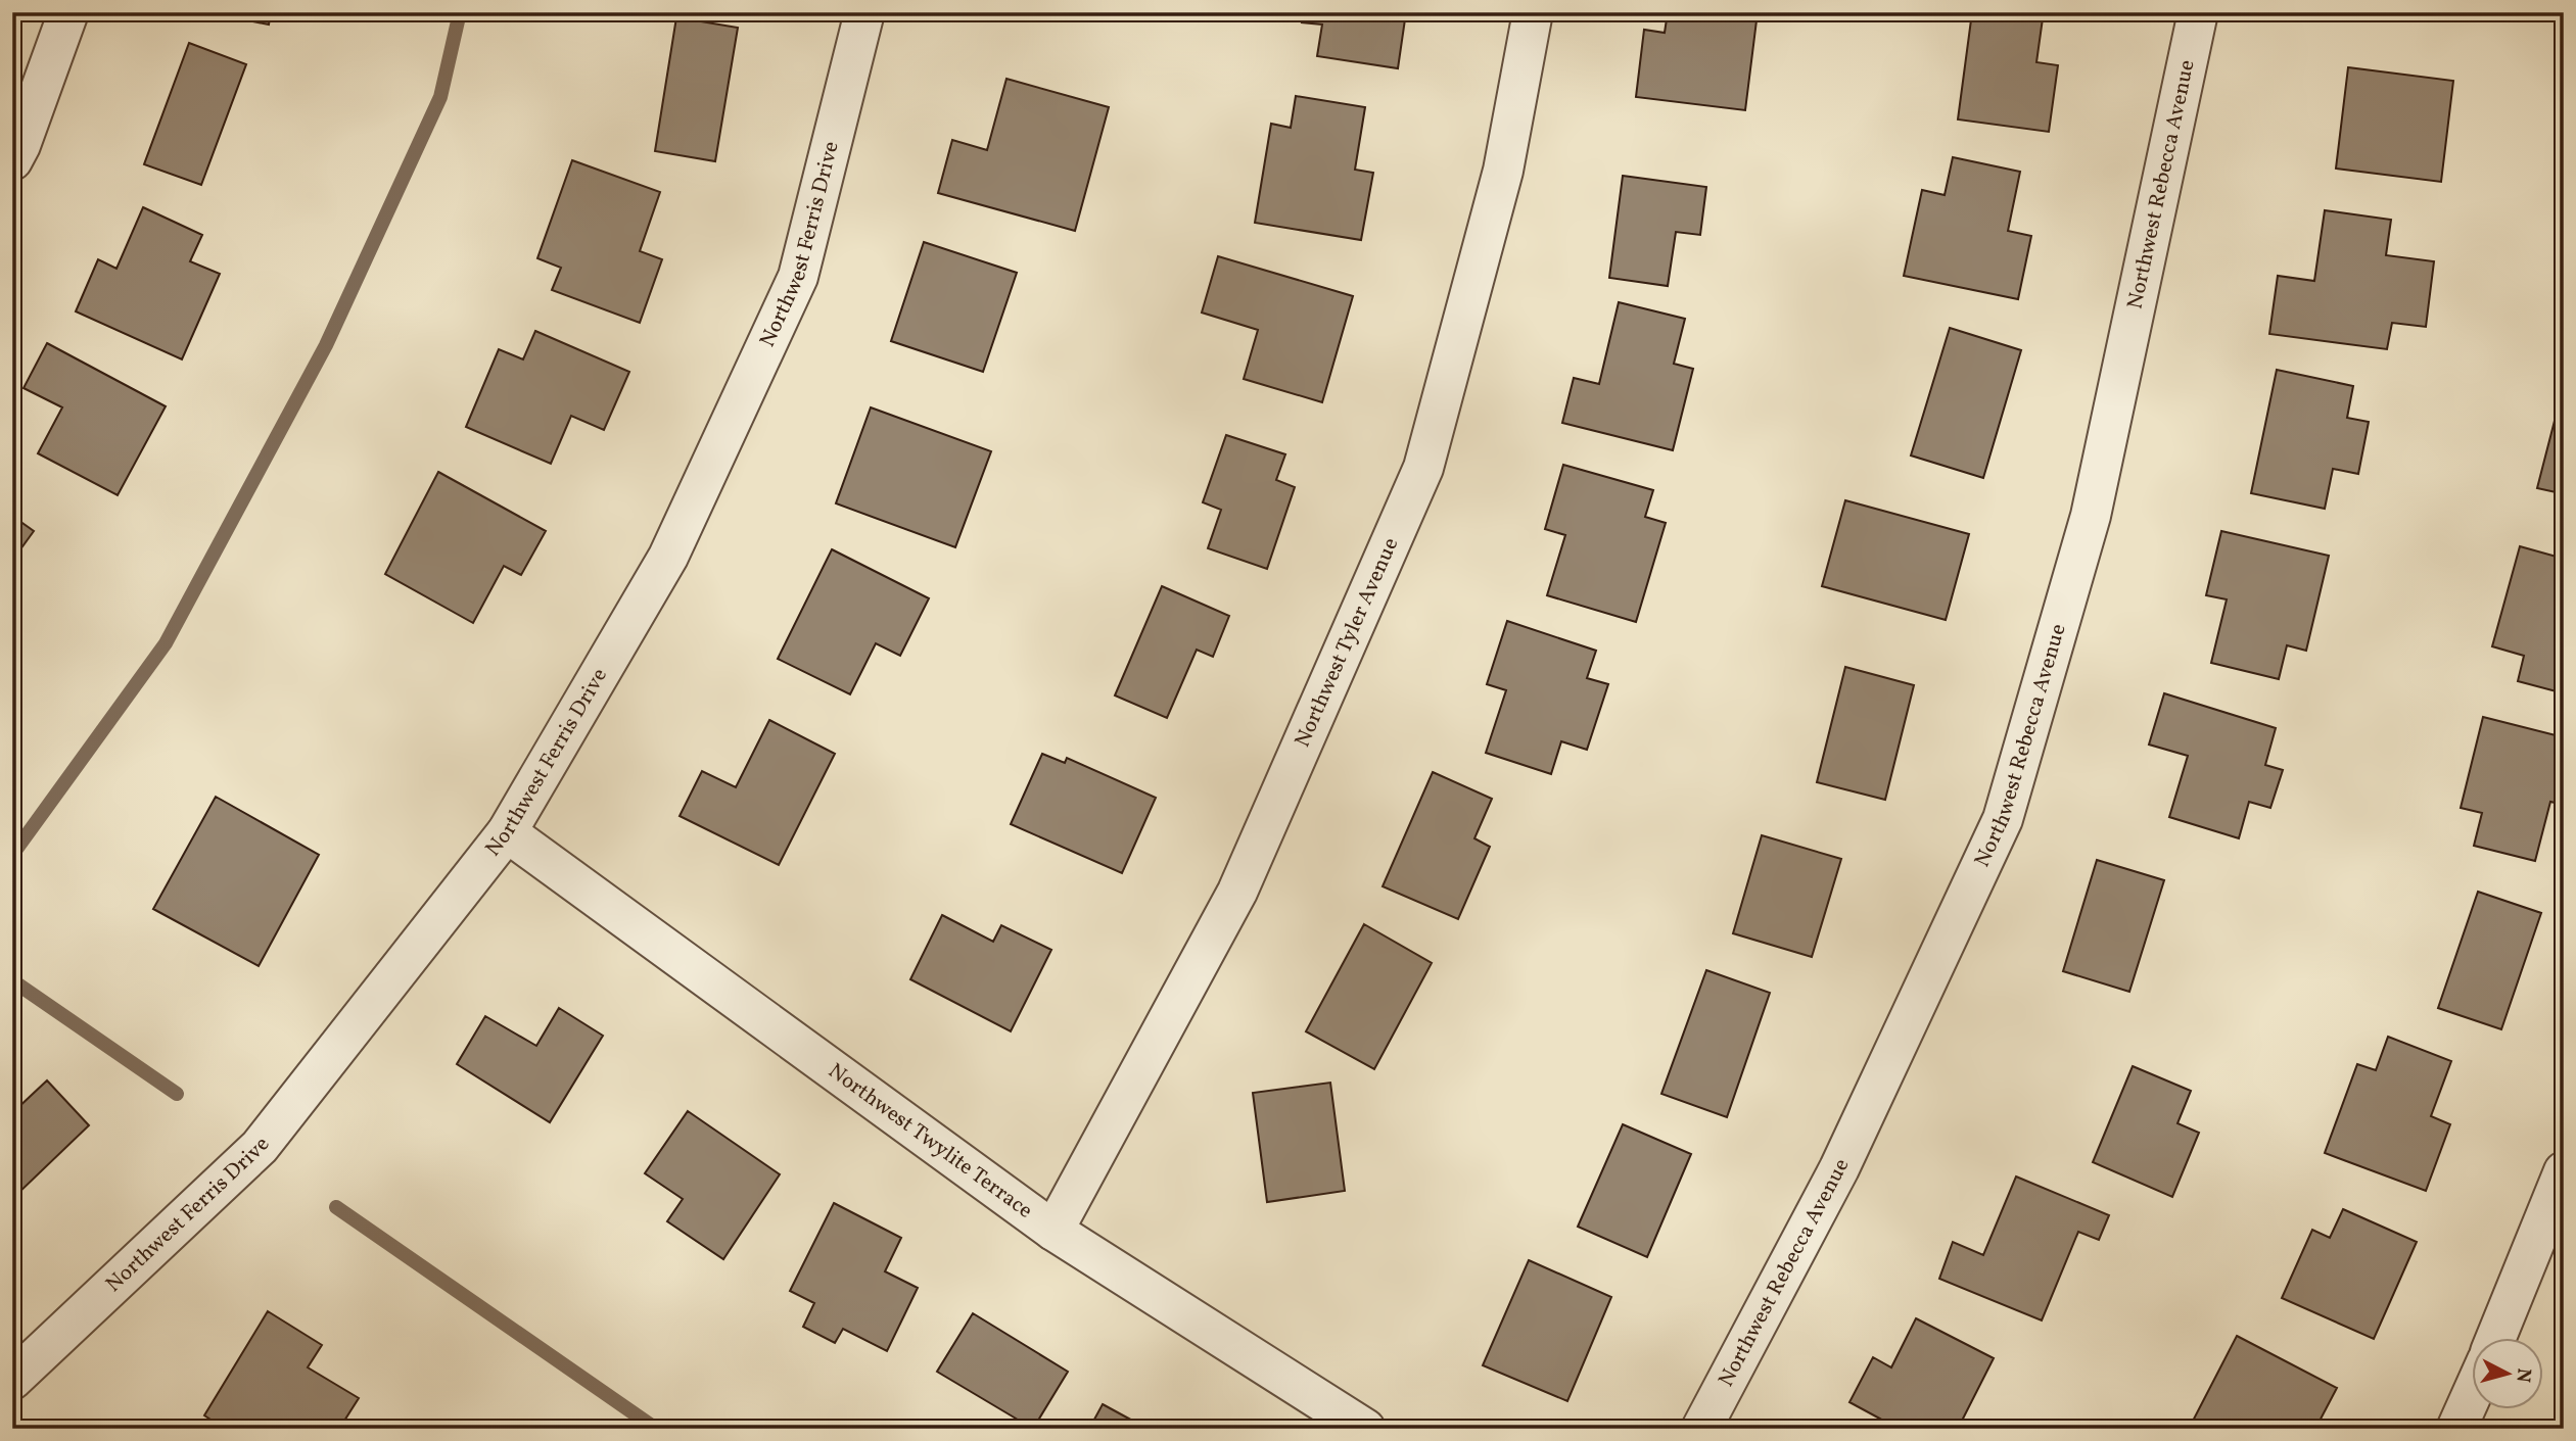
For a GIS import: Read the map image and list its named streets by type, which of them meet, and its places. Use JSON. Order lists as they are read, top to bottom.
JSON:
{
  "streets": {
    "street": [
      "Northwest Rebecca Avenue",
      "Northwest Ferris Drive",
      "Northwest Tyler Avenue",
      "Northwest Twylite Terrace"
    ]
  },
  "crossings": [
    ["Northwest Ferris Drive", "Northwest Twylite Terrace"],
    ["Northwest Tyler Avenue", "Northwest Twylite Terrace"]
  ],
  "north": "right"
}
